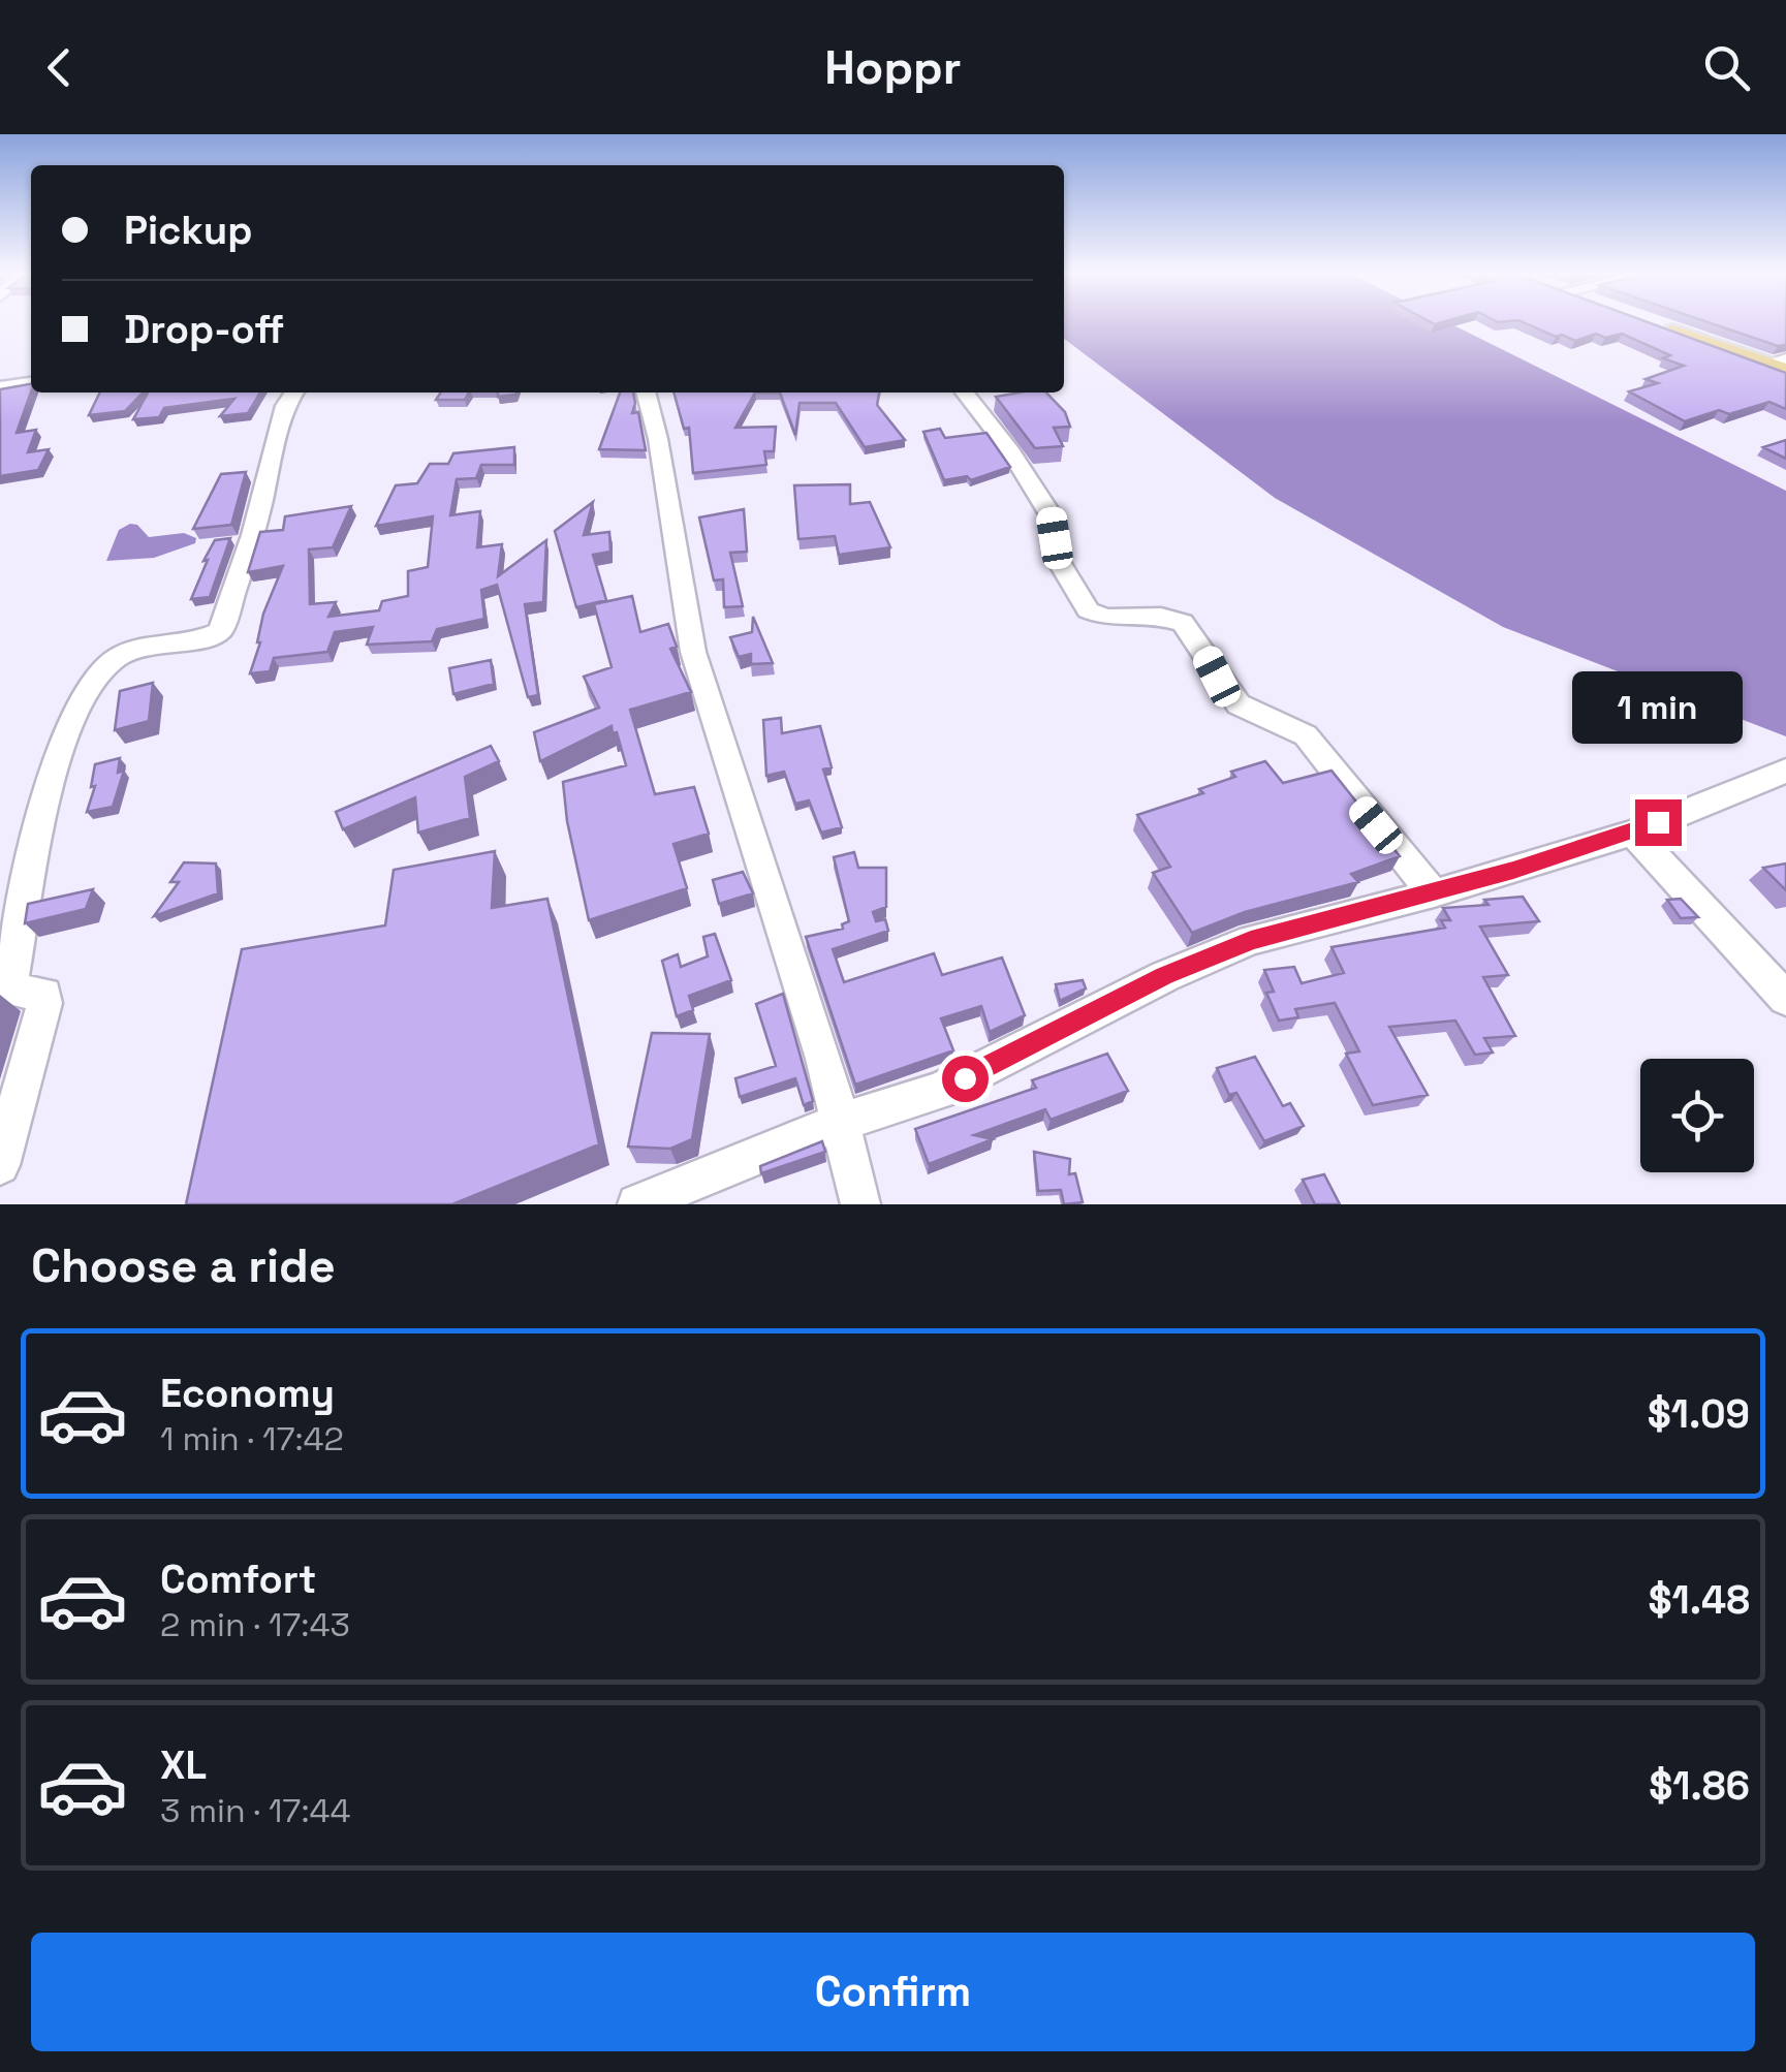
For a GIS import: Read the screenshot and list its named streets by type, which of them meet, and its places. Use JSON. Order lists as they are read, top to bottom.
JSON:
{
  "page": {
    "header": "Hoppr",
    "banner": ["Pickup", "Drop-off"],
    "bubble": "1 min",
    "heading": "Choose a ride",
    "list": [
      {
        "name": "Economy",
        "note": "1 min · 17:42",
        "value": "$1.09"
      },
      {
        "name": "Comfort",
        "note": "2 min · 17:43",
        "value": "$1.48"
      },
      {
        "name": "XL",
        "note": "3 min · 17:44",
        "value": "$1.86"
      }
    ],
    "buttons": "Confirm"
  }
}
